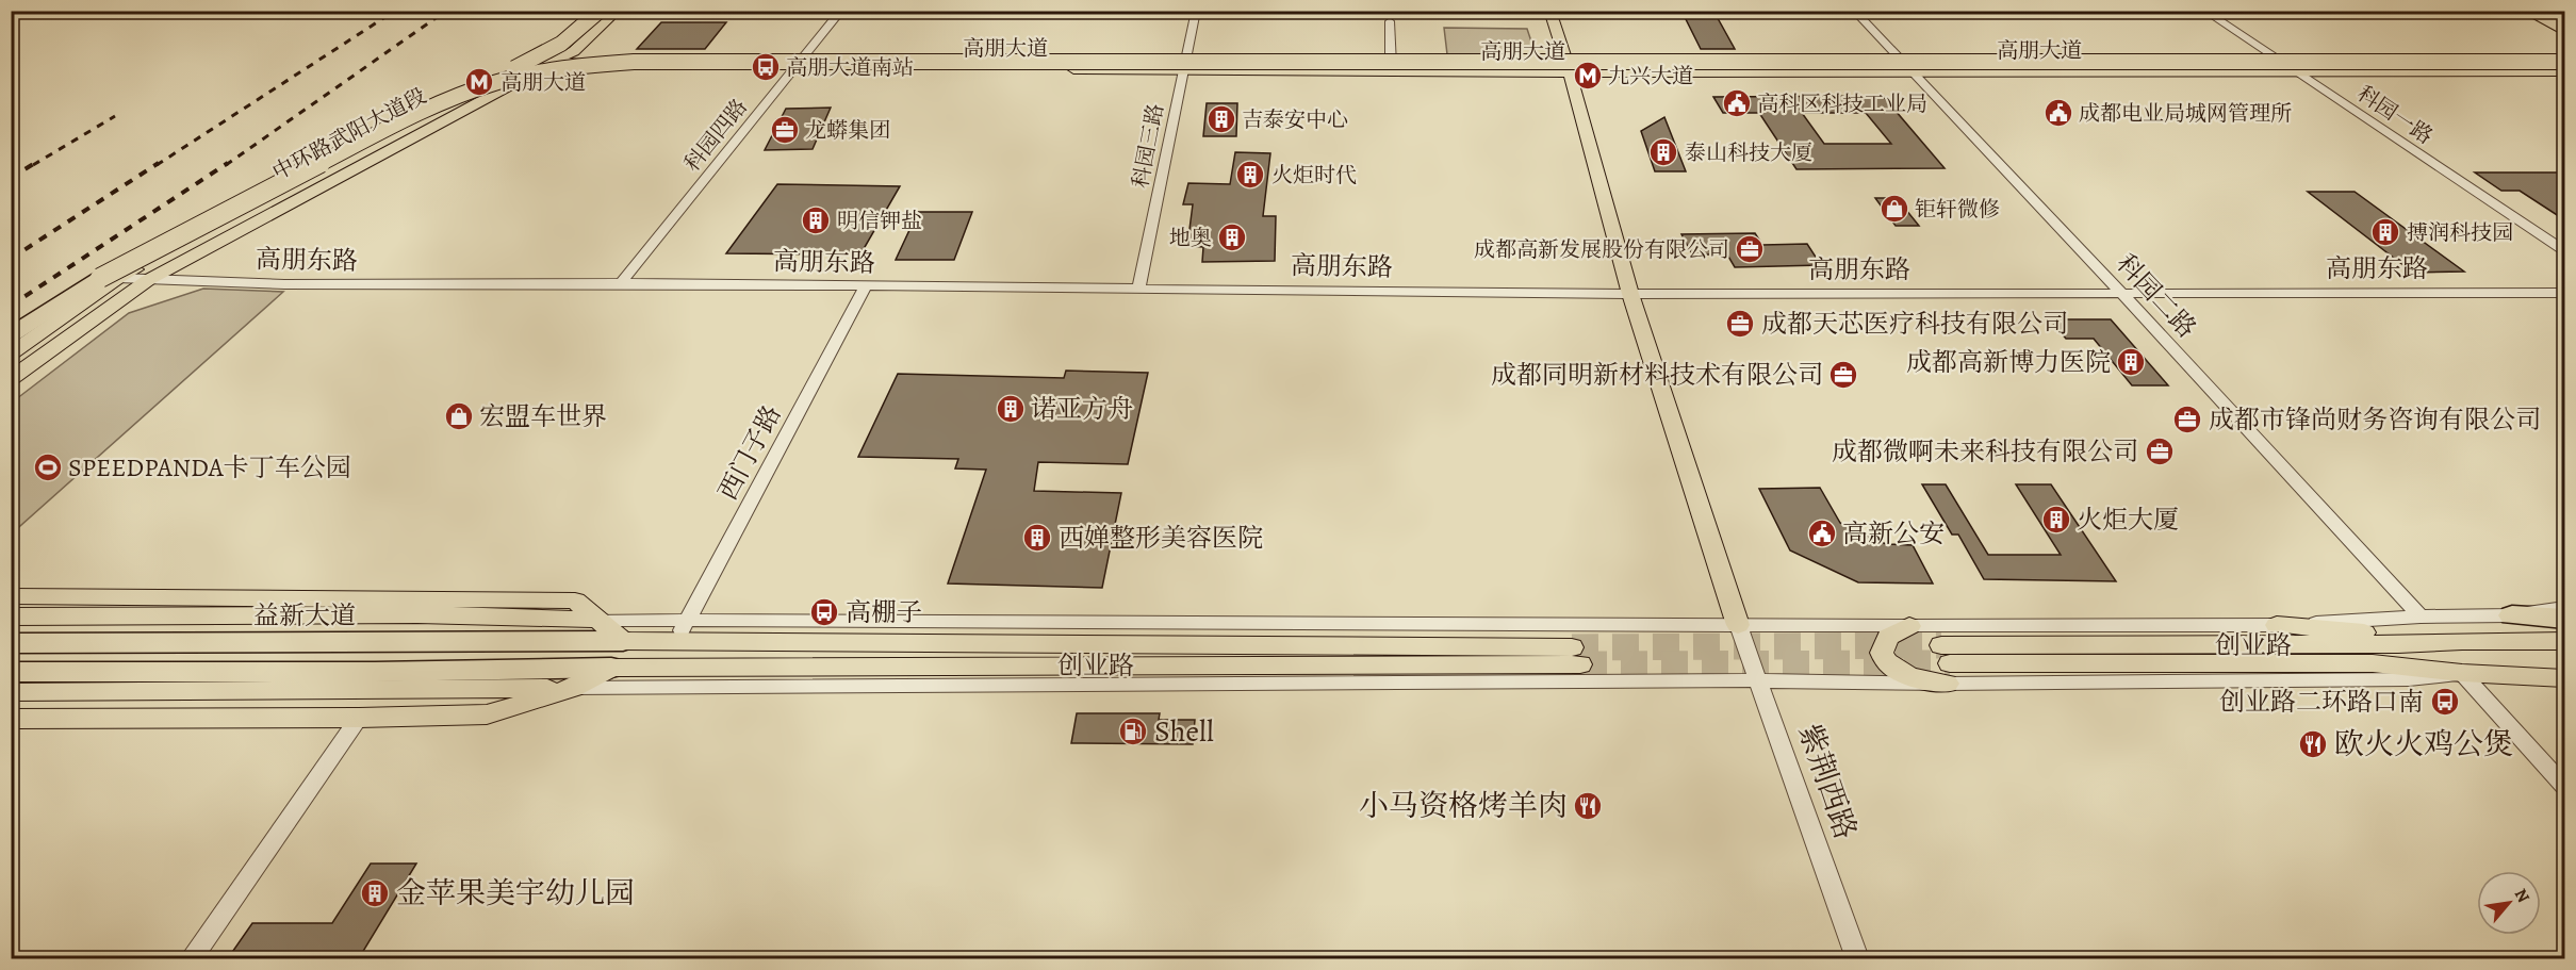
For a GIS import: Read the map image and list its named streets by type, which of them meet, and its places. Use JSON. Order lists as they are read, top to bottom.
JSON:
{
  "streets": {
    "main road": [
      "高朋大道",
      "中环路武阳大道段",
      "益新大道",
      "创业路"
    ],
    "street": [
      "科园一路",
      "科园四路",
      "科园三路",
      "高朋东路",
      "科园二路",
      "西门子路",
      "紫荆西路"
    ]
  },
  "crossings": [
    ["高朋大道", "科园一路"],
    ["高朋大道", "中环路武阳大道段"],
    ["高朋大道", "科园四路"],
    ["高朋大道", "科园三路"],
    ["高朋大道", "科园二路"],
    ["中环路武阳大道段", "高朋东路"],
    ["科园四路", "高朋东路"],
    ["科园三路", "高朋东路"],
    ["高朋东路", "科园二路"],
    ["高朋东路", "西门子路"],
    ["西门子路", "创业路"]
  ],
  "places": {
    "bus stop": ["高朋大道南站", "高棚子", "创业路二环路口南"],
    "metro station": ["九兴大道", "高朋大道"],
    "public building": ["高科区科技工业局", "成都电业局城网管理所", "高新公安"],
    "building": [
      "吉泰安中心",
      "泰山科技大厦",
      "火炬时代",
      "明信钾盐",
      "搏润科技园",
      "地奥",
      "成都高新博力医院",
      "诺亚方舟",
      "火炬大厦",
      "西婵整形美容医院",
      "金苹果美宇幼儿园"
    ],
    "office": [
      "龙蟒集团",
      "成都高新发展股份有限公司",
      "成都天芯医疗科技有限公司",
      "成都同明新材料技术有限公司",
      "成都市锋尚财务咨询有限公司",
      "成都微啊未来科技有限公司"
    ],
    "shop": ["钜轩微修", "宏盟车世界"],
    "sports": ["SPEEDPANDA卡丁车公园"],
    "fuel station": ["Shell"],
    "restaurant": ["欧火火鸡公煲", "小马资格烤羊肉"]
  },
  "north": "top right"
}
